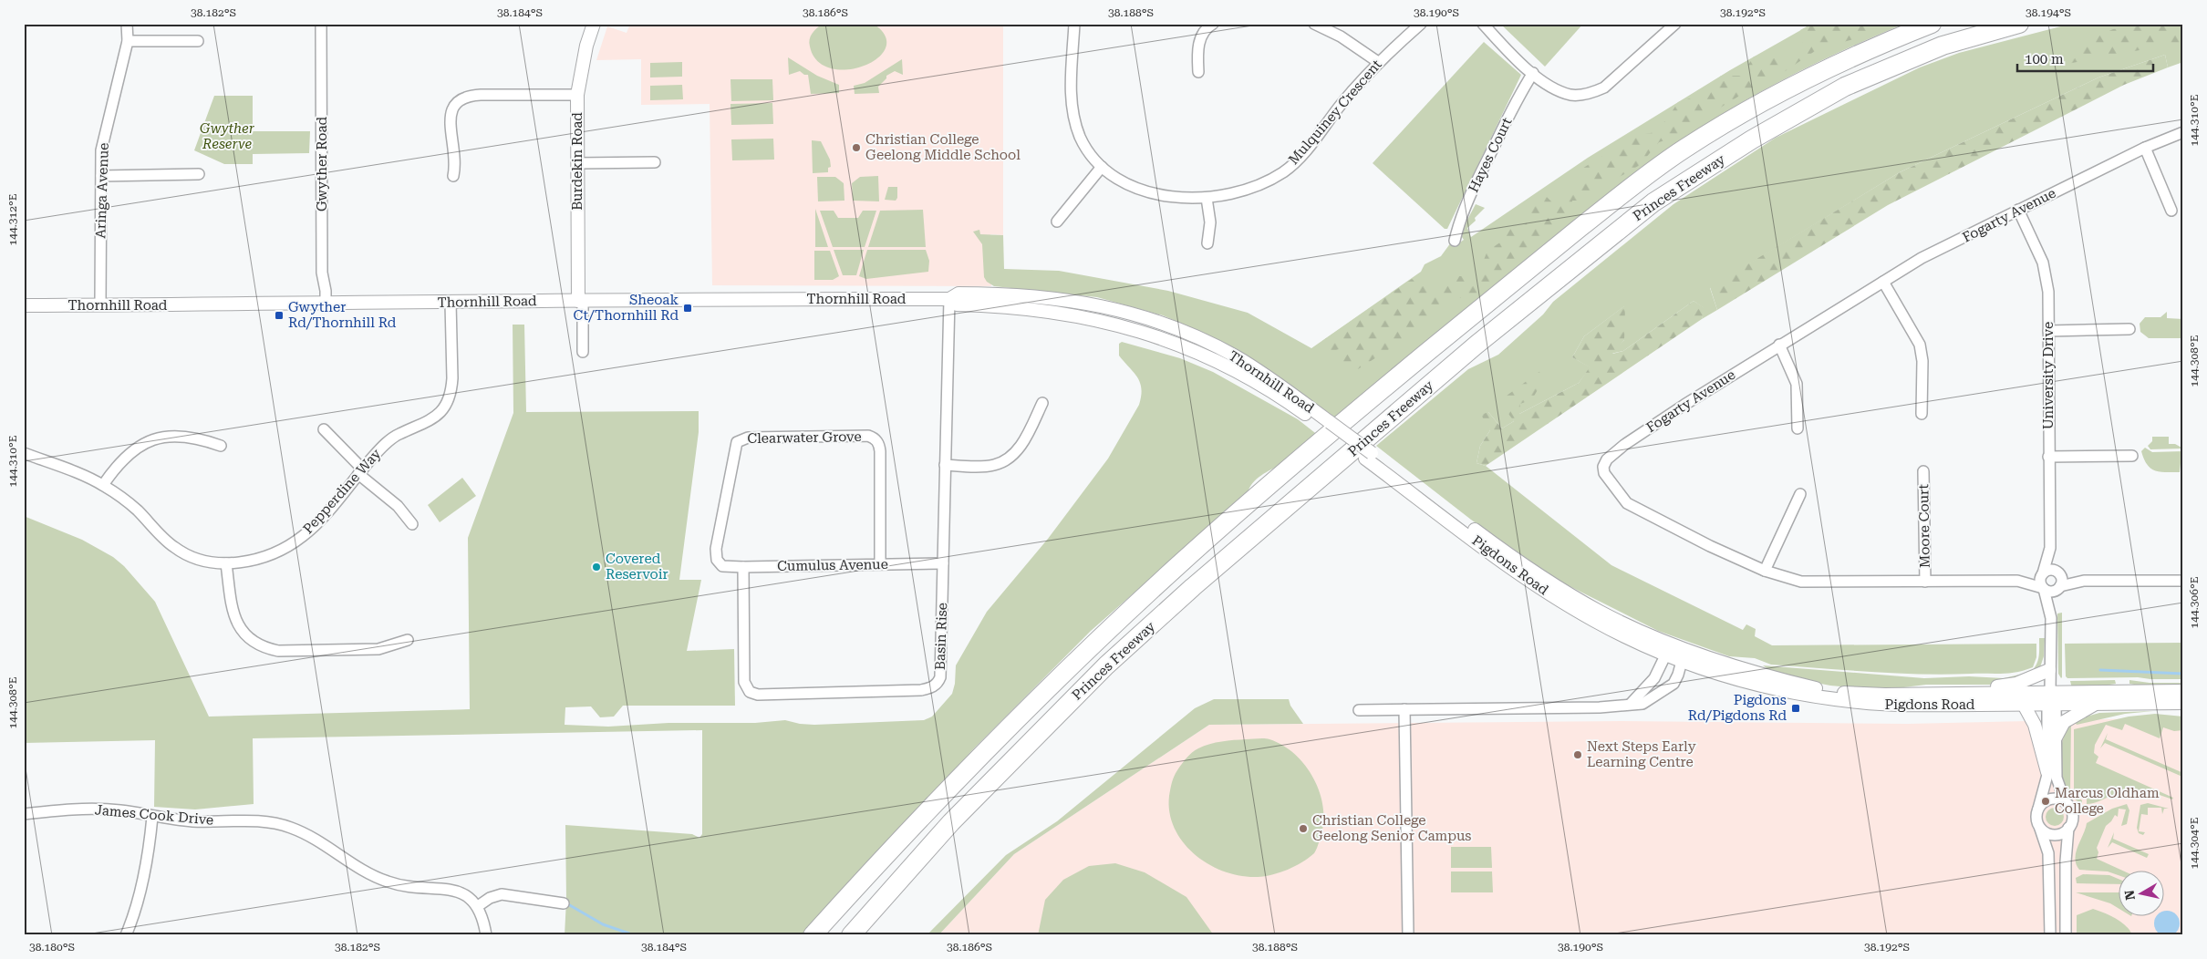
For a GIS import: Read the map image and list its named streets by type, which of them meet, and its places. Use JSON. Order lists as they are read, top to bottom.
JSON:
{
  "streets": {
    "highway": ["Princes Freeway"],
    "street": [
      "Mulquiney Crescent",
      "Hayes Court",
      "Burdekin Road",
      "Gwyther Road",
      "Aringa Avenue",
      "Fogarty Avenue",
      "Thornhill Road",
      "University Drive",
      "Clearwater Grove",
      "Pepperdine Way",
      "Moore Court",
      "Cumulus Avenue",
      "Pigdons Road",
      "Basin Rise",
      "James Cook Drive"
    ]
  },
  "crossings": [
    ["Burdekin Road", "Thornhill Road"],
    ["Gwyther Road", "Thornhill Road"],
    ["Aringa Avenue", "Thornhill Road"],
    ["Fogarty Avenue", "University Drive"],
    ["Fogarty Avenue", "Moore Court"],
    ["Thornhill Road", "Pepperdine Way"],
    ["Thornhill Road", "Pigdons Road"],
    ["Thornhill Road", "Basin Rise"],
    ["Clearwater Grove", "Cumulus Avenue"],
    ["Cumulus Avenue", "Basin Rise"]
  ],
  "parks": ["Gwyther Reserve"],
  "places": {
    "other": [
      "Christian College Geelong Middle School",
      "Covered Reservoir",
      "Next Steps Early Learning Centre",
      "Marcus Oldham College",
      "Christian College Geelong Senior Campus"
    ],
    "transit": ["Sheoak Ct/Thornhill Rd", "Gwyther Rd/Thornhill Rd", "Pigdons Rd/Pigdons Rd"]
  },
  "scale_bar": "100 m",
  "north": "left",
  "coordinates": [
    "38.182°S",
    "38.184°S",
    "38.186°S",
    "38.188°S",
    "38.190°S",
    "38.192°S",
    "38.194°S",
    "144.310°E",
    "144.312°E",
    "144.308°E",
    "144.306°E",
    "144.304°E",
    "38.180°S"
  ]
}
